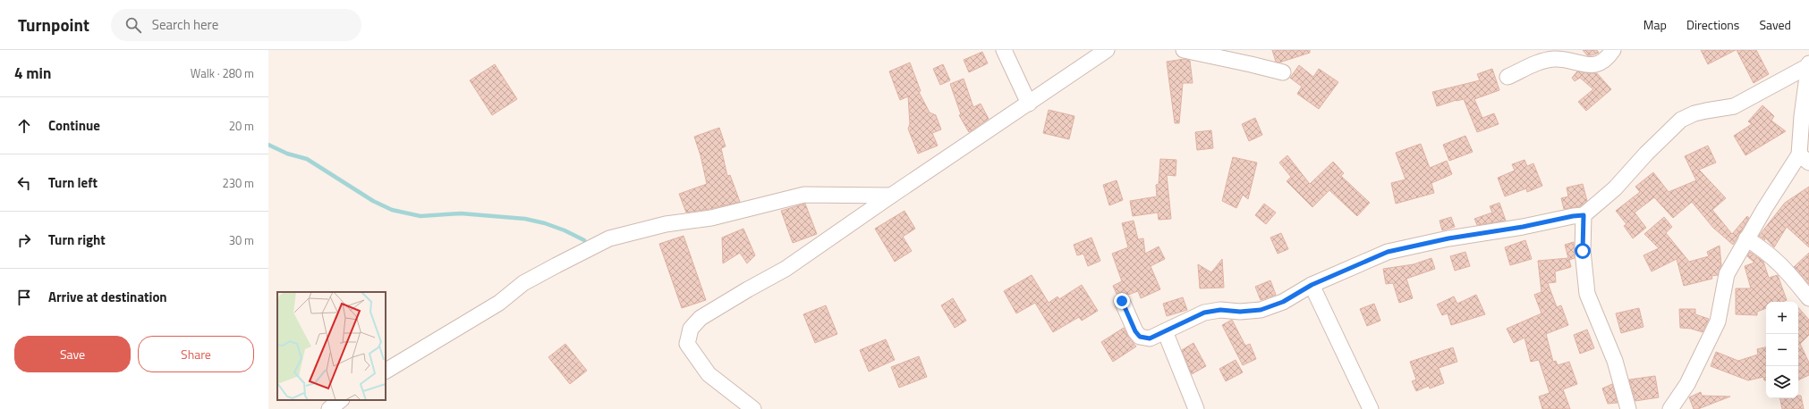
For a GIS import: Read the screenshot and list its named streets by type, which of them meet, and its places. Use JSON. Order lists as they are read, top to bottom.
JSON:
{
  "page": {
    "header": "Turnpoint",
    "search": "Search here",
    "nav": ["Map", "Directions", "Saved"],
    "heading": ["4 min", "Walk · 280 m"],
    "list": [
      ["Continue", "20 m"],
      ["Turn left", "230 m"],
      ["Turn right", "30 m"],
      "Arrive at destination"
    ],
    "map_buttons": ["+", "−"],
    "buttons": ["Save", "Share"]
  }
}
